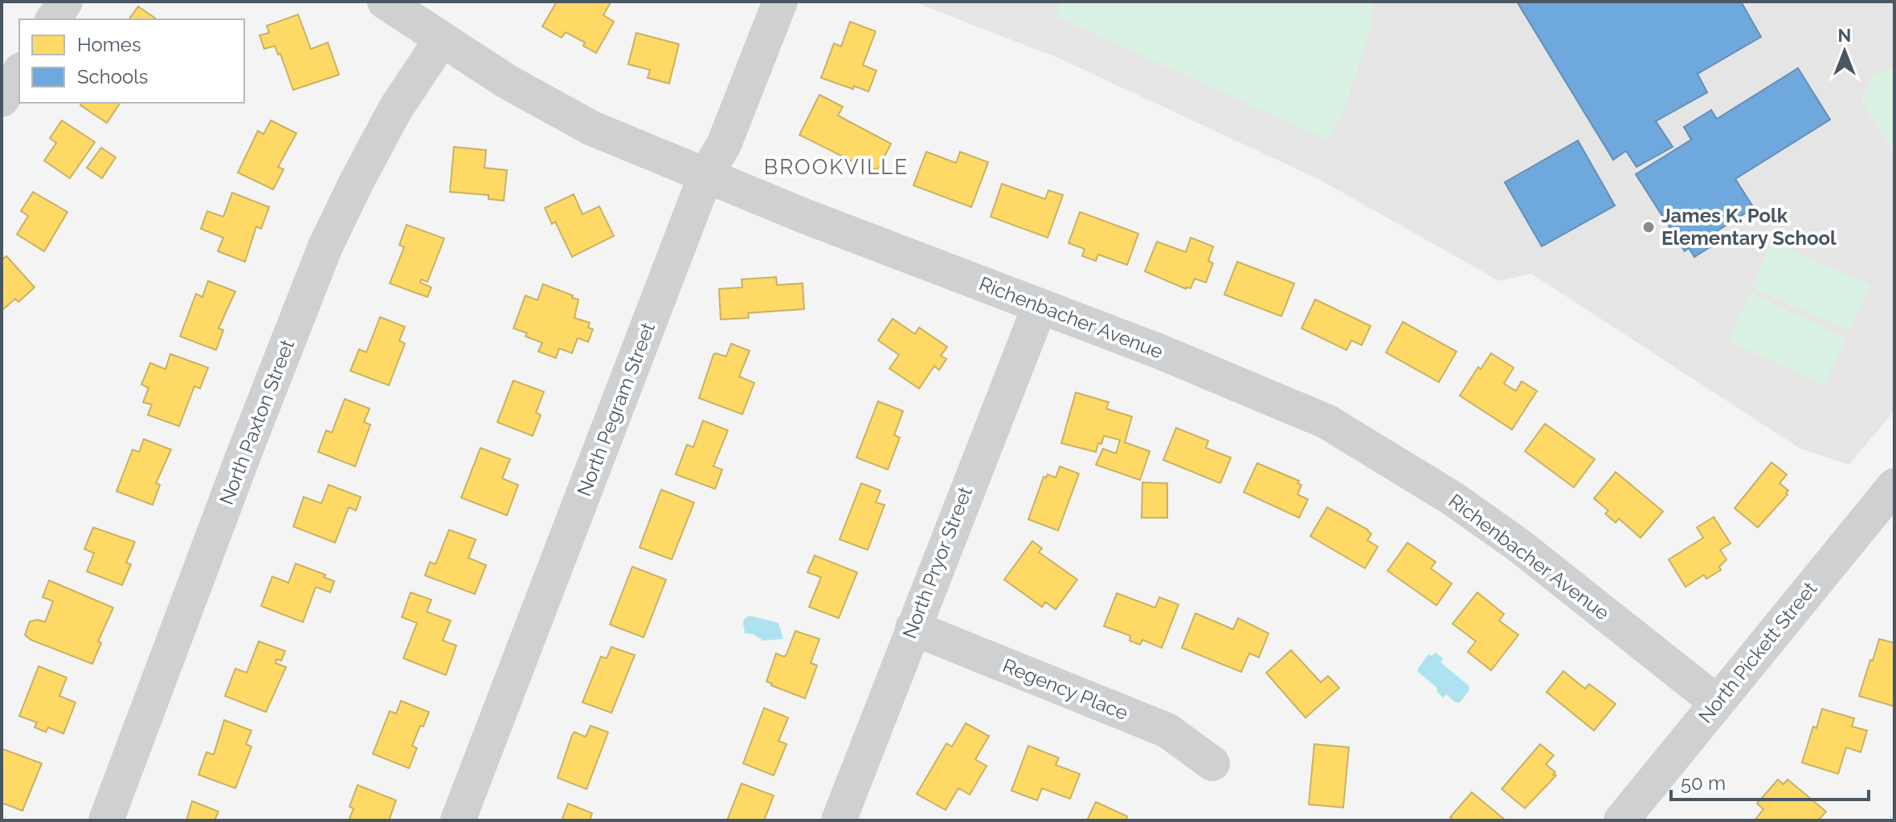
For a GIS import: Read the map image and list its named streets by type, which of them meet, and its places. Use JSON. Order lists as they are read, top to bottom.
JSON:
{
  "streets": {
    "street": [
      "Richenbacher Avenue",
      "North Pegram Street",
      "North Paxton Street",
      "North Pryor Street",
      "North Pickett Street",
      "Regency Place"
    ]
  },
  "crossings": [
    ["Richenbacher Avenue", "North Pegram Street"],
    ["Richenbacher Avenue", "North Paxton Street"],
    ["Richenbacher Avenue", "North Pryor Street"],
    ["Richenbacher Avenue", "North Pickett Street"],
    ["North Pryor Street", "Regency Place"]
  ],
  "districts": ["BROOKVILLE"],
  "places": ["James K. Polk Elementary School"],
  "legend": ["Homes", "Schools"],
  "scale_bar": "50 m",
  "north": "top"
}
